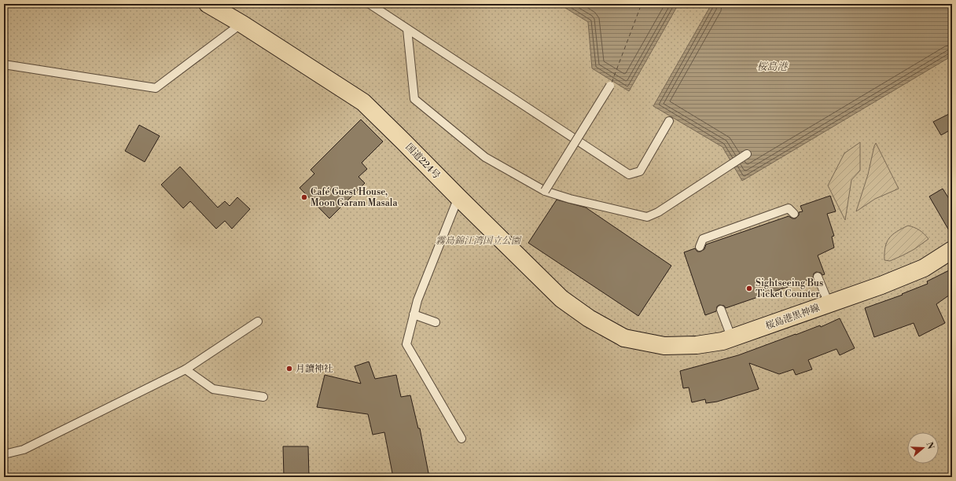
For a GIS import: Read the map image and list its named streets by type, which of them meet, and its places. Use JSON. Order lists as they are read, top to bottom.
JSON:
{
  "streets": {
    "main road": ["国道224号", "桜島港黒神線"]
  },
  "crossings": [
    ["国道224号", "桜島港黒神線"]
  ],
  "water": ["桜島港"],
  "parks": ["霧島錦江湾国立公園"],
  "places": ["Café Guest House, Moon Garam Masala", "Sightseeing Bus Ticket Counter", "月讀神社"],
  "north": "right"
}
